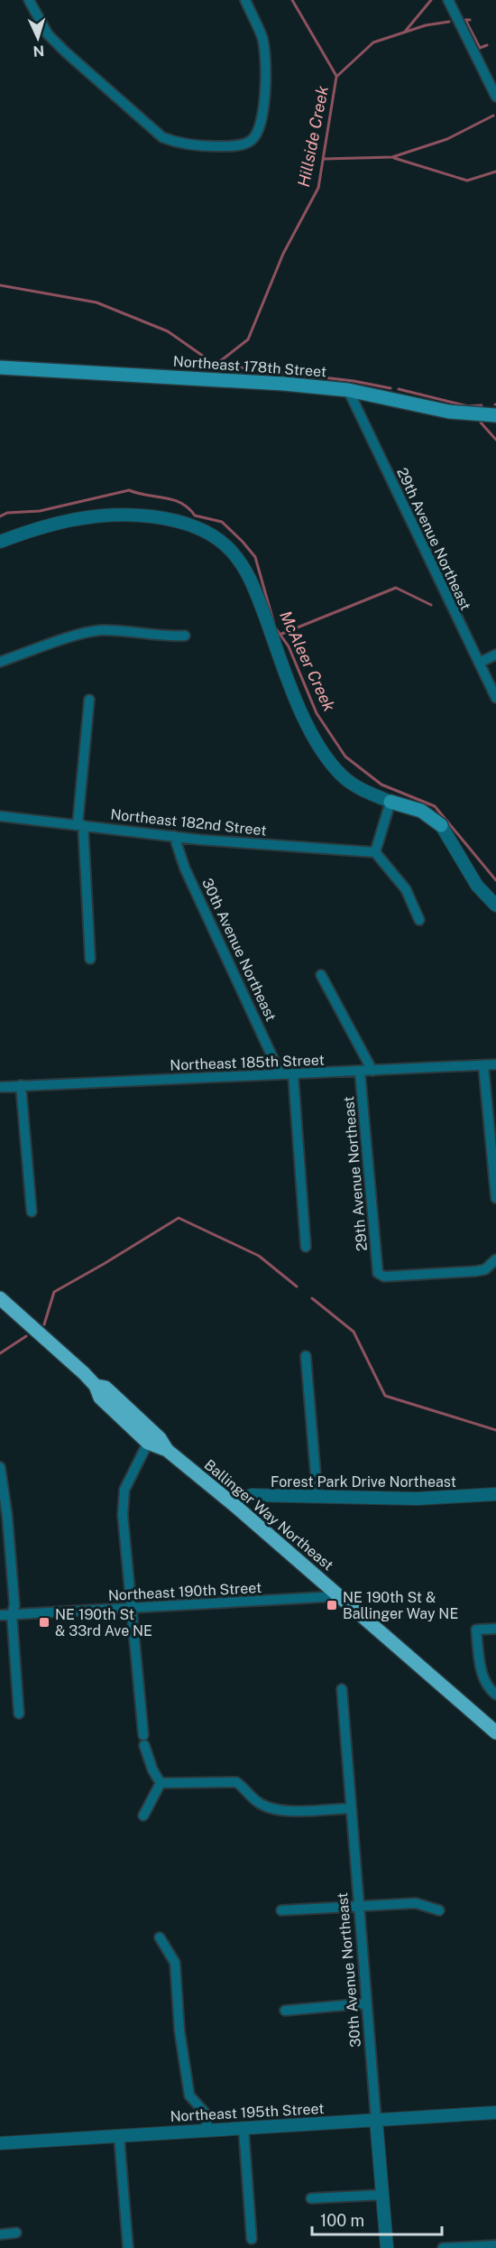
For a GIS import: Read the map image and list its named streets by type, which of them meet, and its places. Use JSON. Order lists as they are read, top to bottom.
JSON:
{
  "streets": {
    "main road": ["Northeast 178th Street", "Ballinger Way Northeast"],
    "street": [
      "29th Avenue Northeast",
      "Northeast 182nd Street",
      "30th Avenue Northeast",
      "Northeast 185th Street",
      "Forest Park Drive Northeast",
      "Northeast 190th Street",
      "Northeast 195th Street"
    ]
  },
  "crossings": [
    ["Northeast 178th Street", "29th Avenue Northeast"],
    ["29th Avenue Northeast", "Northeast 185th Street"],
    ["Northeast 182nd Street", "30th Avenue Northeast"],
    ["30th Avenue Northeast", "Northeast 185th Street"],
    ["30th Avenue Northeast", "Northeast 195th Street"],
    ["Forest Park Drive Northeast", "Ballinger Way Northeast"],
    ["Ballinger Way Northeast", "Northeast 190th Street"]
  ],
  "water": ["Hillside Creek", "McAleer Creek"],
  "places": {
    "transit": ["NE 190th St & Ballinger Way NE", "NE 190th St & 33rd Ave NE"]
  },
  "scale_bar": "100 m",
  "north": "bottom"
}
